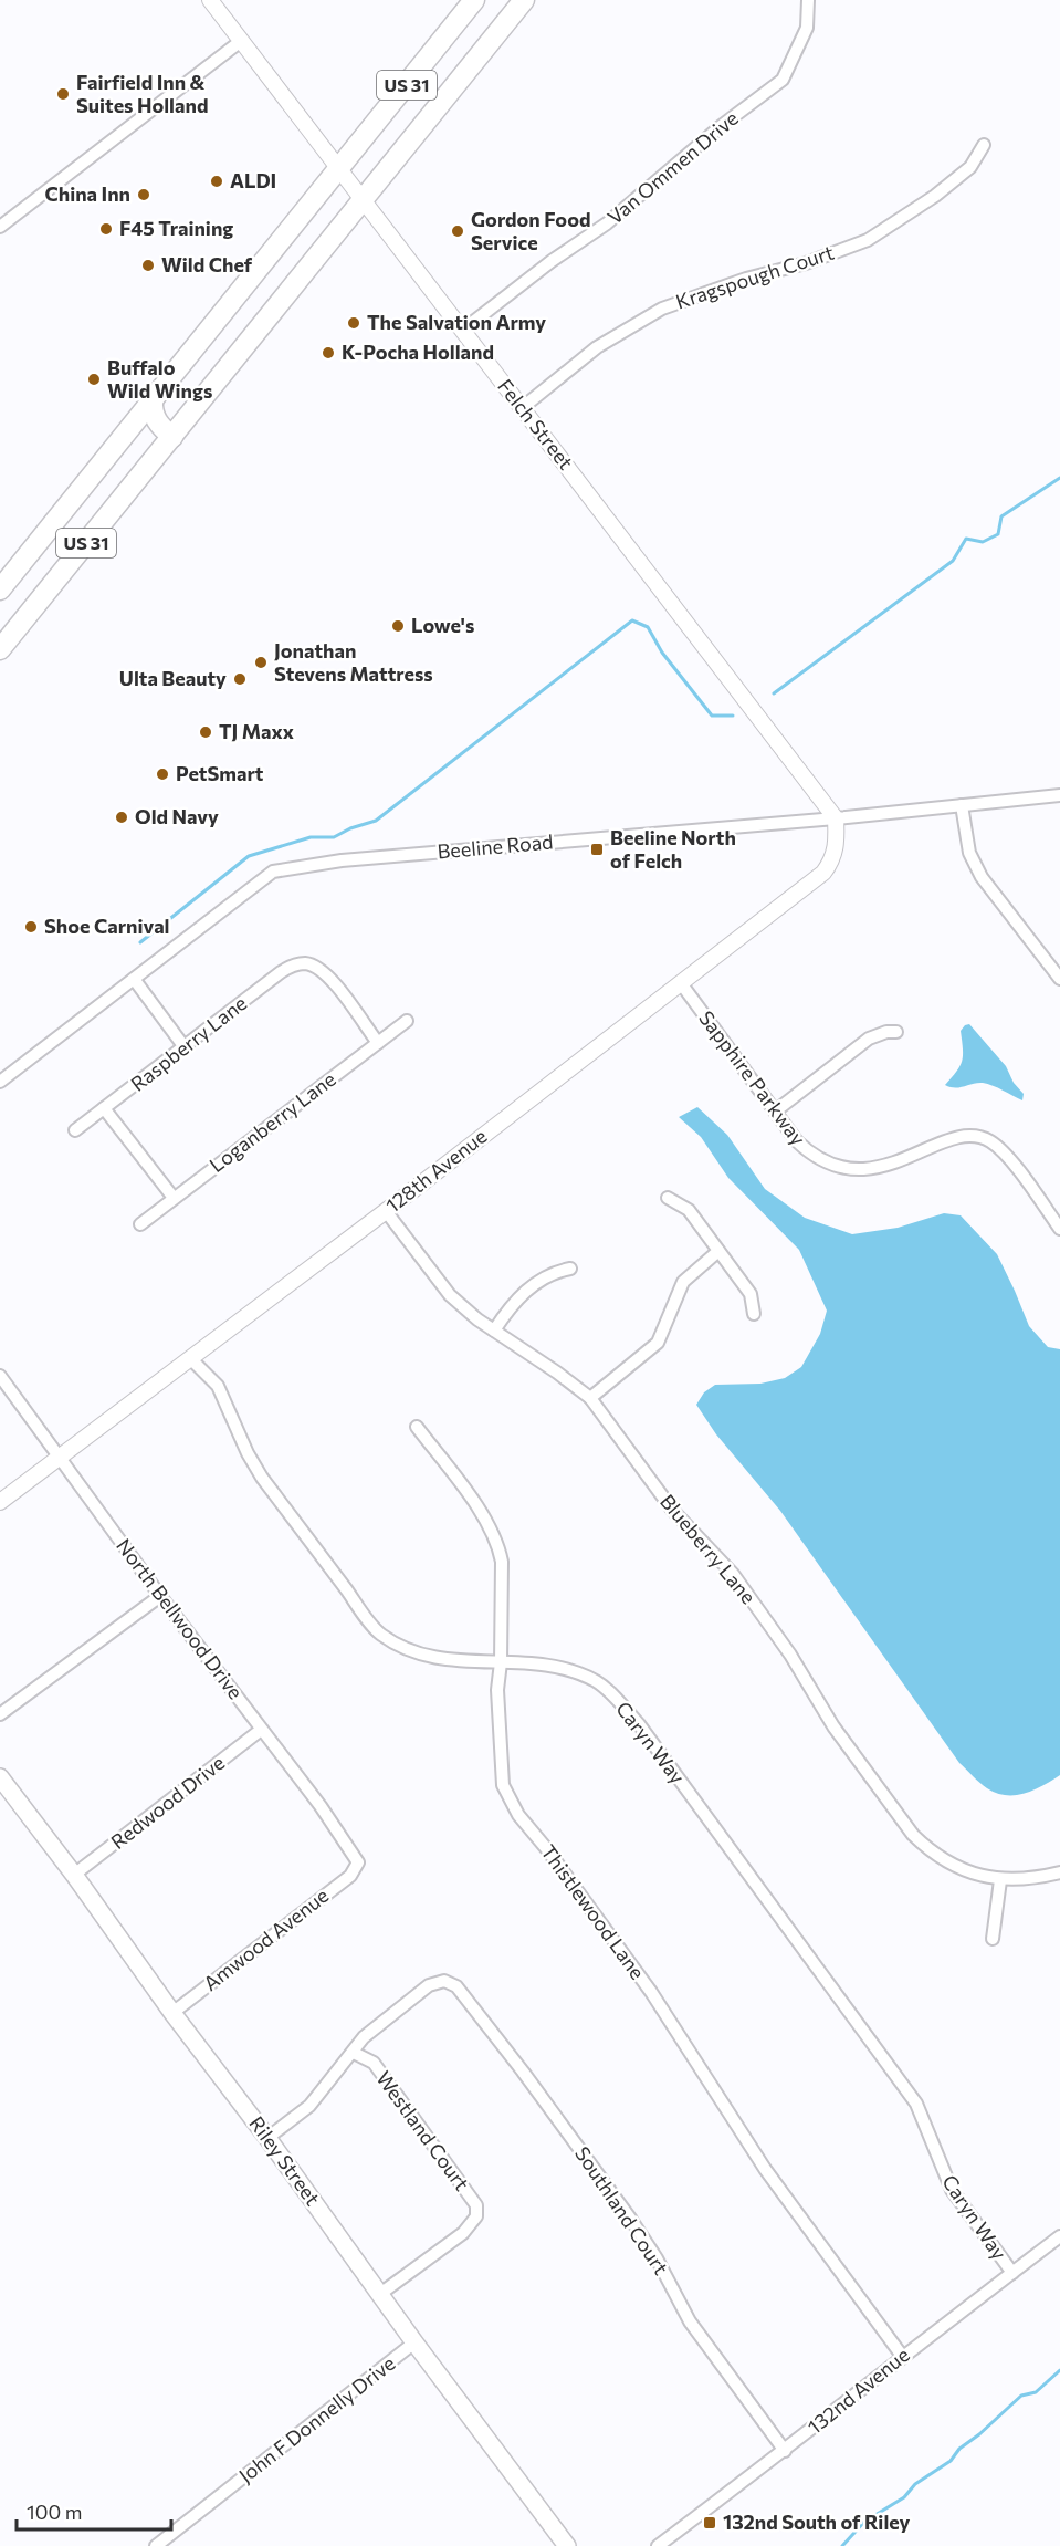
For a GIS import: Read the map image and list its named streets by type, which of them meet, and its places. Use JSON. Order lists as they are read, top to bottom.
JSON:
{
  "streets": {
    "highway": ["US 31"],
    "main road": ["Riley Street"],
    "street": [
      "Van Ommen Drive",
      "Kragspough Court",
      "Felch Street",
      "Beeline Road",
      "Raspberry Lane",
      "Sapphire Parkway",
      "Loganberry Lane",
      "128th Avenue",
      "Blueberry Lane",
      "North Bellwood Drive",
      "Caryn Way",
      "Redwood Drive",
      "Thistlewood Lane",
      "Amwood Avenue",
      "Westland Court",
      "Southland Court",
      "132nd Avenue",
      "John F Donnelly Drive"
    ]
  },
  "crossings": [
    ["US 31", "Felch Street"],
    ["Van Ommen Drive", "Felch Street"],
    ["Kragspough Court", "Felch Street"],
    ["Felch Street", "Beeline Road"],
    ["Felch Street", "128th Avenue"],
    ["Beeline Road", "128th Avenue"],
    ["Raspberry Lane", "Loganberry Lane"],
    ["Sapphire Parkway", "128th Avenue"],
    ["128th Avenue", "Blueberry Lane"],
    ["128th Avenue", "North Bellwood Drive"],
    ["128th Avenue", "Caryn Way"],
    ["North Bellwood Drive", "Redwood Drive"],
    ["North Bellwood Drive", "Amwood Avenue"],
    ["Caryn Way", "Thistlewood Lane"],
    ["Caryn Way", "132nd Avenue"],
    ["Redwood Drive", "Riley Street"],
    ["Thistlewood Lane", "132nd Avenue"],
    ["Amwood Avenue", "Riley Street"],
    ["Westland Court", "Riley Street"],
    ["Westland Court", "Southland Court"],
    ["Riley Street", "John F Donnelly Drive"],
    ["Southland Court", "132nd Avenue"]
  ],
  "places": {
    "other": [
      "Fairfield Inn & Suites Holland",
      "ALDI",
      "China Inn",
      "F45 Training",
      "Gordon Food Service",
      "Wild Chef",
      "The Salvation Army",
      "K-Pocha Holland",
      "Buffalo Wild Wings",
      "Lowe's",
      "Jonathan Stevens Mattress",
      "Ulta Beauty",
      "TJ Maxx",
      "PetSmart",
      "Old Navy",
      "Shoe Carnival"
    ],
    "transit": ["Beeline North of Felch", "132nd South of Riley"]
  },
  "scale_bar": "100 m"
}
